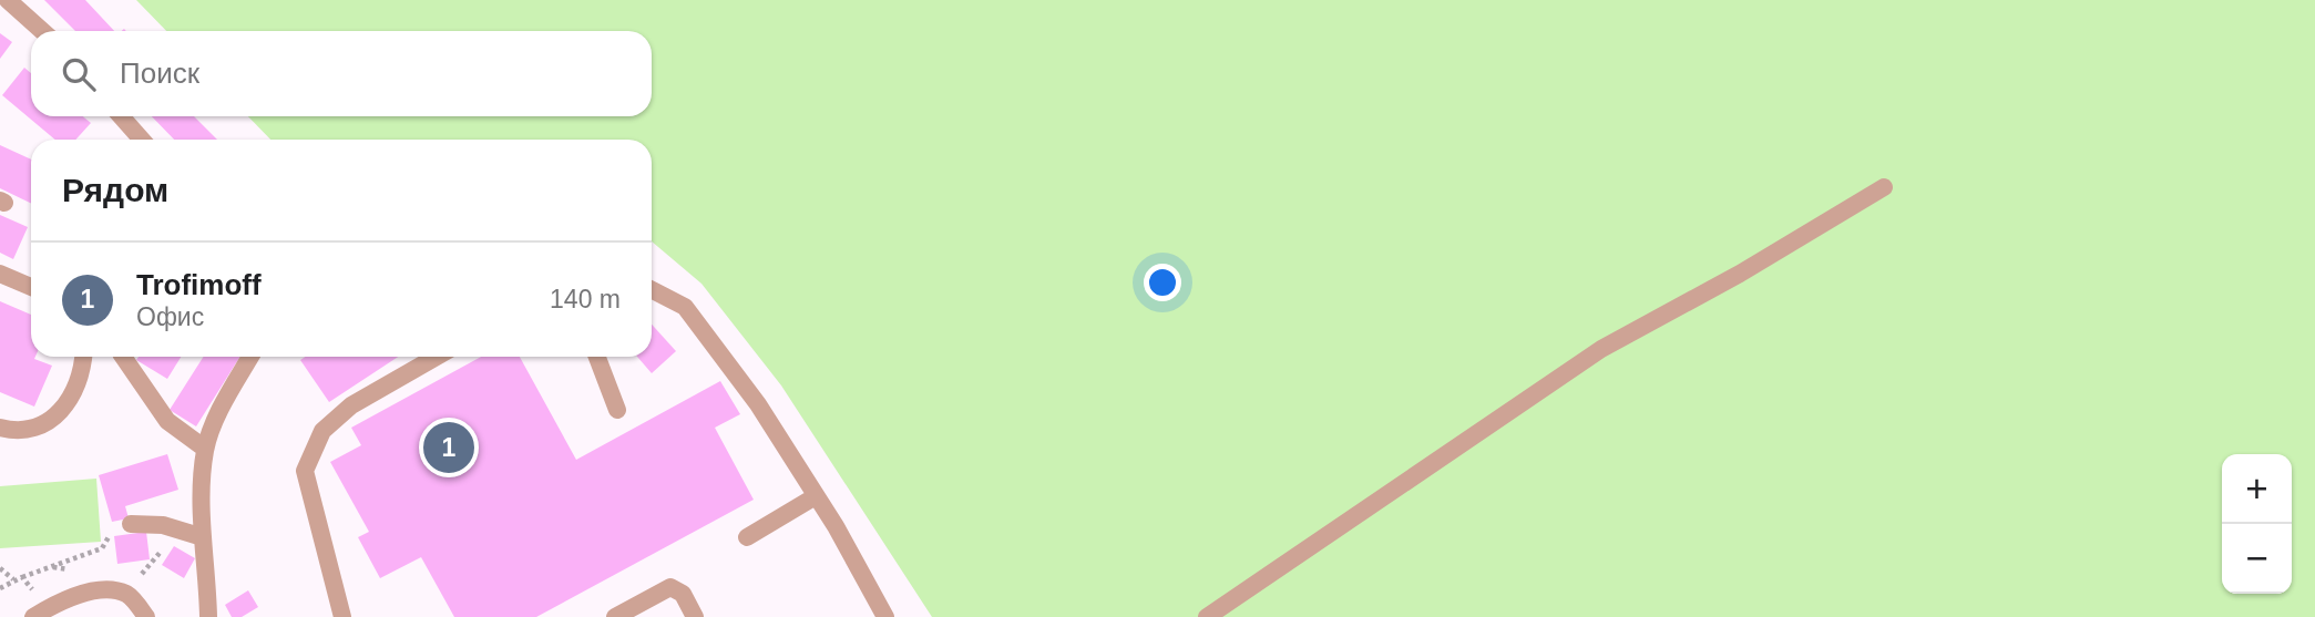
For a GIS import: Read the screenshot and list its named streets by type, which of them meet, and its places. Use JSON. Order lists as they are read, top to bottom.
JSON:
{
  "page": {
    "search": "Поиск",
    "heading": "Рядом",
    "list": [
      {
        "mark": "1",
        "name": "Trofimoff",
        "note": "Офис",
        "value": "140 m"
      }
    ],
    "pins": "1",
    "map_buttons": ["+", "−"]
  }
}
